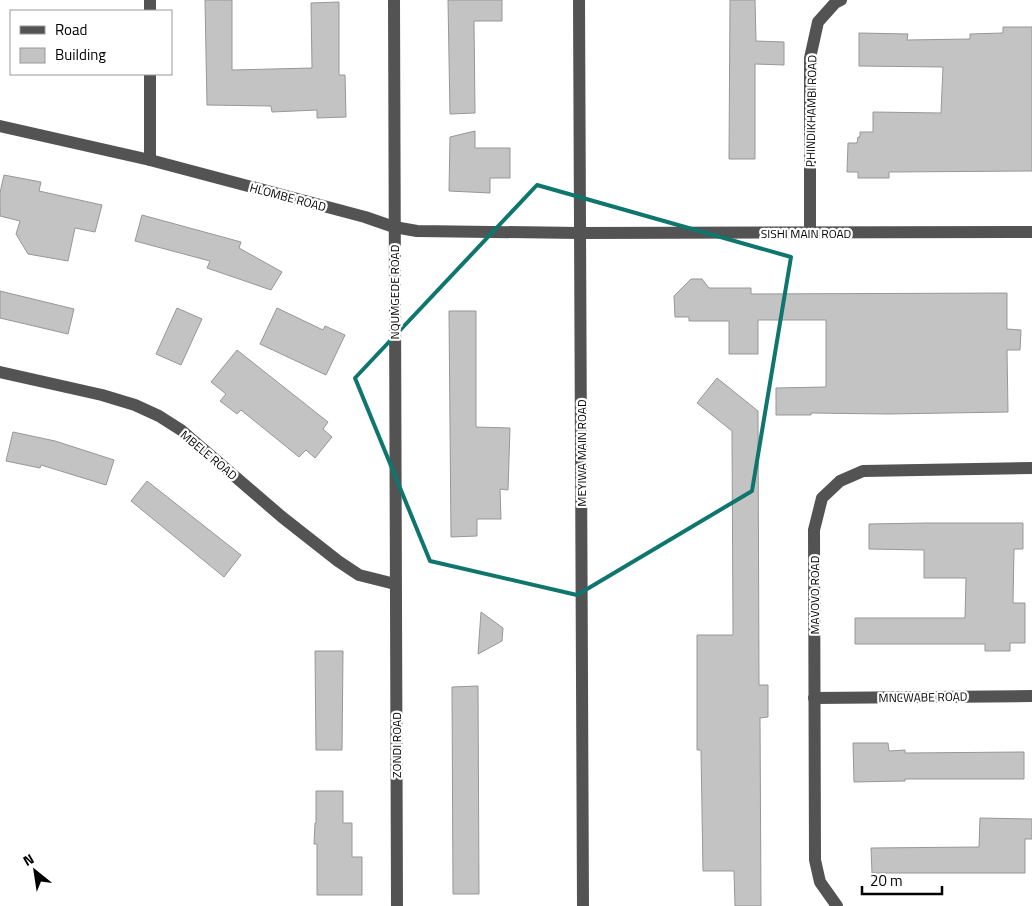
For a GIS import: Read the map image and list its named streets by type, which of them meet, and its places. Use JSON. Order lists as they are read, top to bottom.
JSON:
{
  "streets": {
    "street": [
      "PHINDIKHAMBI ROAD",
      "HLOMBE ROAD",
      "SISHI MAIN ROAD",
      "NQUMGEDE ROAD",
      "MEYIWA MAIN ROAD",
      "MBELE ROAD",
      "MAVOVO ROAD",
      "MNCWABE ROAD",
      "ZONDI ROAD"
    ]
  },
  "crossings": [
    ["PHINDIKHAMBI ROAD", "SISHI MAIN ROAD"],
    ["HLOMBE ROAD", "SISHI MAIN ROAD"],
    ["HLOMBE ROAD", "NQUMGEDE ROAD"],
    ["HLOMBE ROAD", "MEYIWA MAIN ROAD"],
    ["SISHI MAIN ROAD", "MEYIWA MAIN ROAD"],
    ["NQUMGEDE ROAD", "MBELE ROAD"],
    ["NQUMGEDE ROAD", "ZONDI ROAD"],
    ["MBELE ROAD", "ZONDI ROAD"],
    ["MAVOVO ROAD", "MNCWABE ROAD"]
  ],
  "legend": ["Road", "Building"],
  "scale_bar": "20 m",
  "north": "top left"
}
